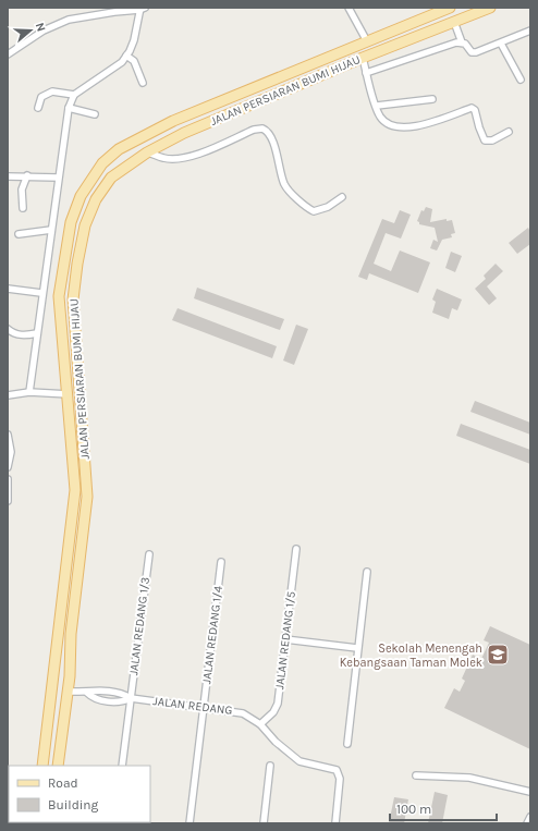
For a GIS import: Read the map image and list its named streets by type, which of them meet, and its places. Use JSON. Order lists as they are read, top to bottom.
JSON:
{
  "streets": {
    "main road": ["JALAN PERSIARAN BUMI HIJAU"],
    "street": [
      "JALAN REDANG 1/3",
      "JALAN REDANG 1/4",
      "JALAN REDANG 1/5",
      "JALAN REDANG"
    ]
  },
  "crossings": [
    ["JALAN PERSIARAN BUMI HIJAU", "JALAN REDANG"],
    ["JALAN REDANG 1/3", "JALAN REDANG"],
    ["JALAN REDANG 1/4", "JALAN REDANG"],
    ["JALAN REDANG 1/5", "JALAN REDANG"]
  ],
  "places": {
    "school or university": ["Sekolah Menengah Kebangsaan Taman Molek"]
  },
  "legend": ["Road", "Building"],
  "scale_bar": "100 m",
  "north": "right"
}
